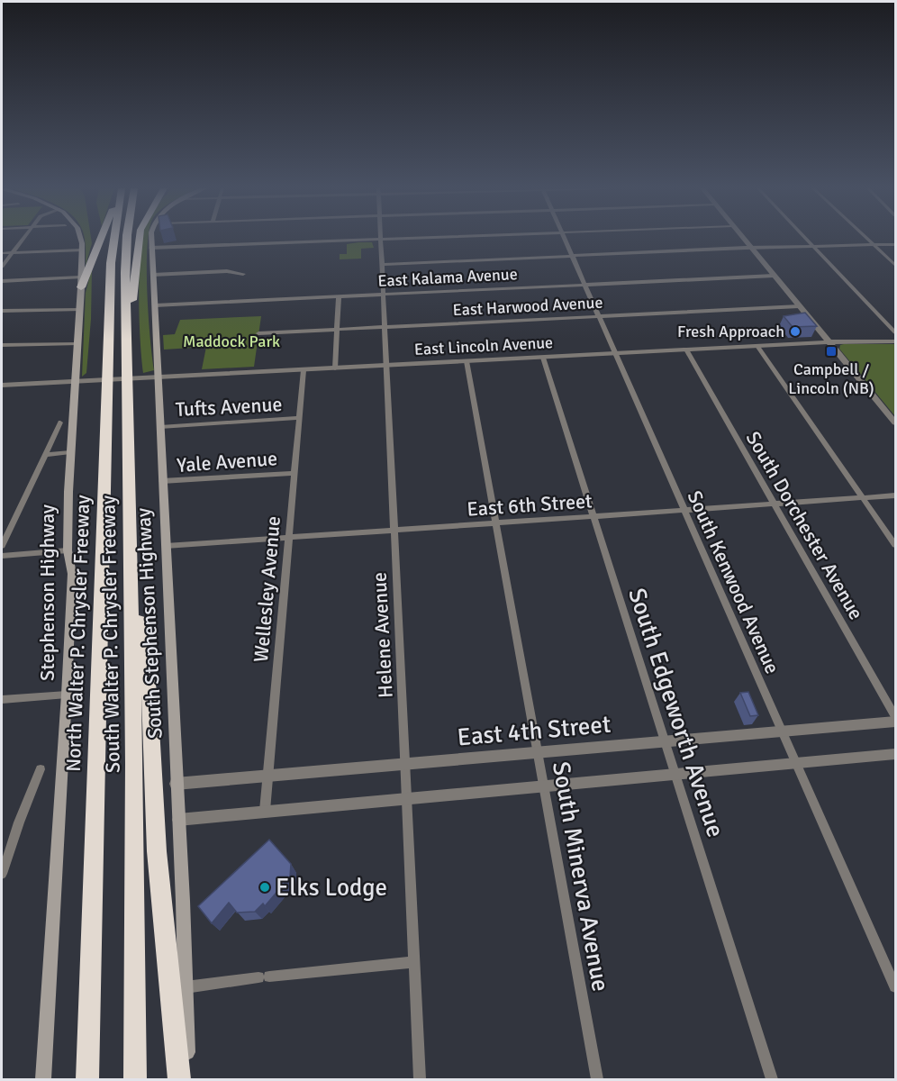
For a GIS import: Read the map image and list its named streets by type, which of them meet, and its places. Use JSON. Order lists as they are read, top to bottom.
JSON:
{
  "streets": {
    "highway": ["North Walter P. Chrysler Freeway", "South Walter P. Chrysler Freeway"],
    "main road": ["Stephenson Highway", "South Stephenson Highway"],
    "street": [
      "East Kalama Avenue",
      "East Harwood Avenue",
      "East Lincoln Avenue",
      "Tufts Avenue",
      "Yale Avenue",
      "East 6th Street",
      "South Dorchester Avenue",
      "South Kenwood Avenue",
      "Wellesley Avenue",
      "Helene Avenue",
      "South Edgeworth Avenue",
      "East 4th Street",
      "South Minerva Avenue"
    ]
  },
  "crossings": [
    ["East Kalama Avenue", "South Kenwood Avenue"],
    ["East Kalama Avenue", "South Stephenson Highway"],
    ["East Kalama Avenue", "Helene Avenue"],
    ["East Harwood Avenue", "South Kenwood Avenue"],
    ["East Harwood Avenue", "Helene Avenue"],
    ["East Lincoln Avenue", "South Dorchester Avenue"],
    ["East Lincoln Avenue", "South Kenwood Avenue"],
    ["East Lincoln Avenue", "Wellesley Avenue"],
    ["East Lincoln Avenue", "Stephenson Highway"],
    ["East Lincoln Avenue", "South Stephenson Highway"],
    ["East Lincoln Avenue", "Helene Avenue"],
    ["East Lincoln Avenue", "South Edgeworth Avenue"],
    ["East Lincoln Avenue", "South Minerva Avenue"],
    ["Tufts Avenue", "Wellesley Avenue"],
    ["Tufts Avenue", "South Stephenson Highway"],
    ["Yale Avenue", "Wellesley Avenue"],
    ["Yale Avenue", "South Stephenson Highway"],
    ["East 6th Street", "South Dorchester Avenue"],
    ["East 6th Street", "South Kenwood Avenue"],
    ["East 6th Street", "Wellesley Avenue"],
    ["East 6th Street", "South Stephenson Highway"],
    ["East 6th Street", "Helene Avenue"],
    ["East 6th Street", "South Edgeworth Avenue"],
    ["East 6th Street", "South Minerva Avenue"],
    ["South Kenwood Avenue", "East 4th Street"],
    ["Wellesley Avenue", "East 4th Street"],
    ["South Stephenson Highway", "East 4th Street"],
    ["Helene Avenue", "East 4th Street"],
    ["South Edgeworth Avenue", "East 4th Street"],
    ["East 4th Street", "South Minerva Avenue"]
  ],
  "parks": ["Maddock Park"],
  "places": {
    "other": ["Fresh Approach", "Elks Lodge"],
    "transit": ["Campbell / Lincoln (NB)"]
  }
}
